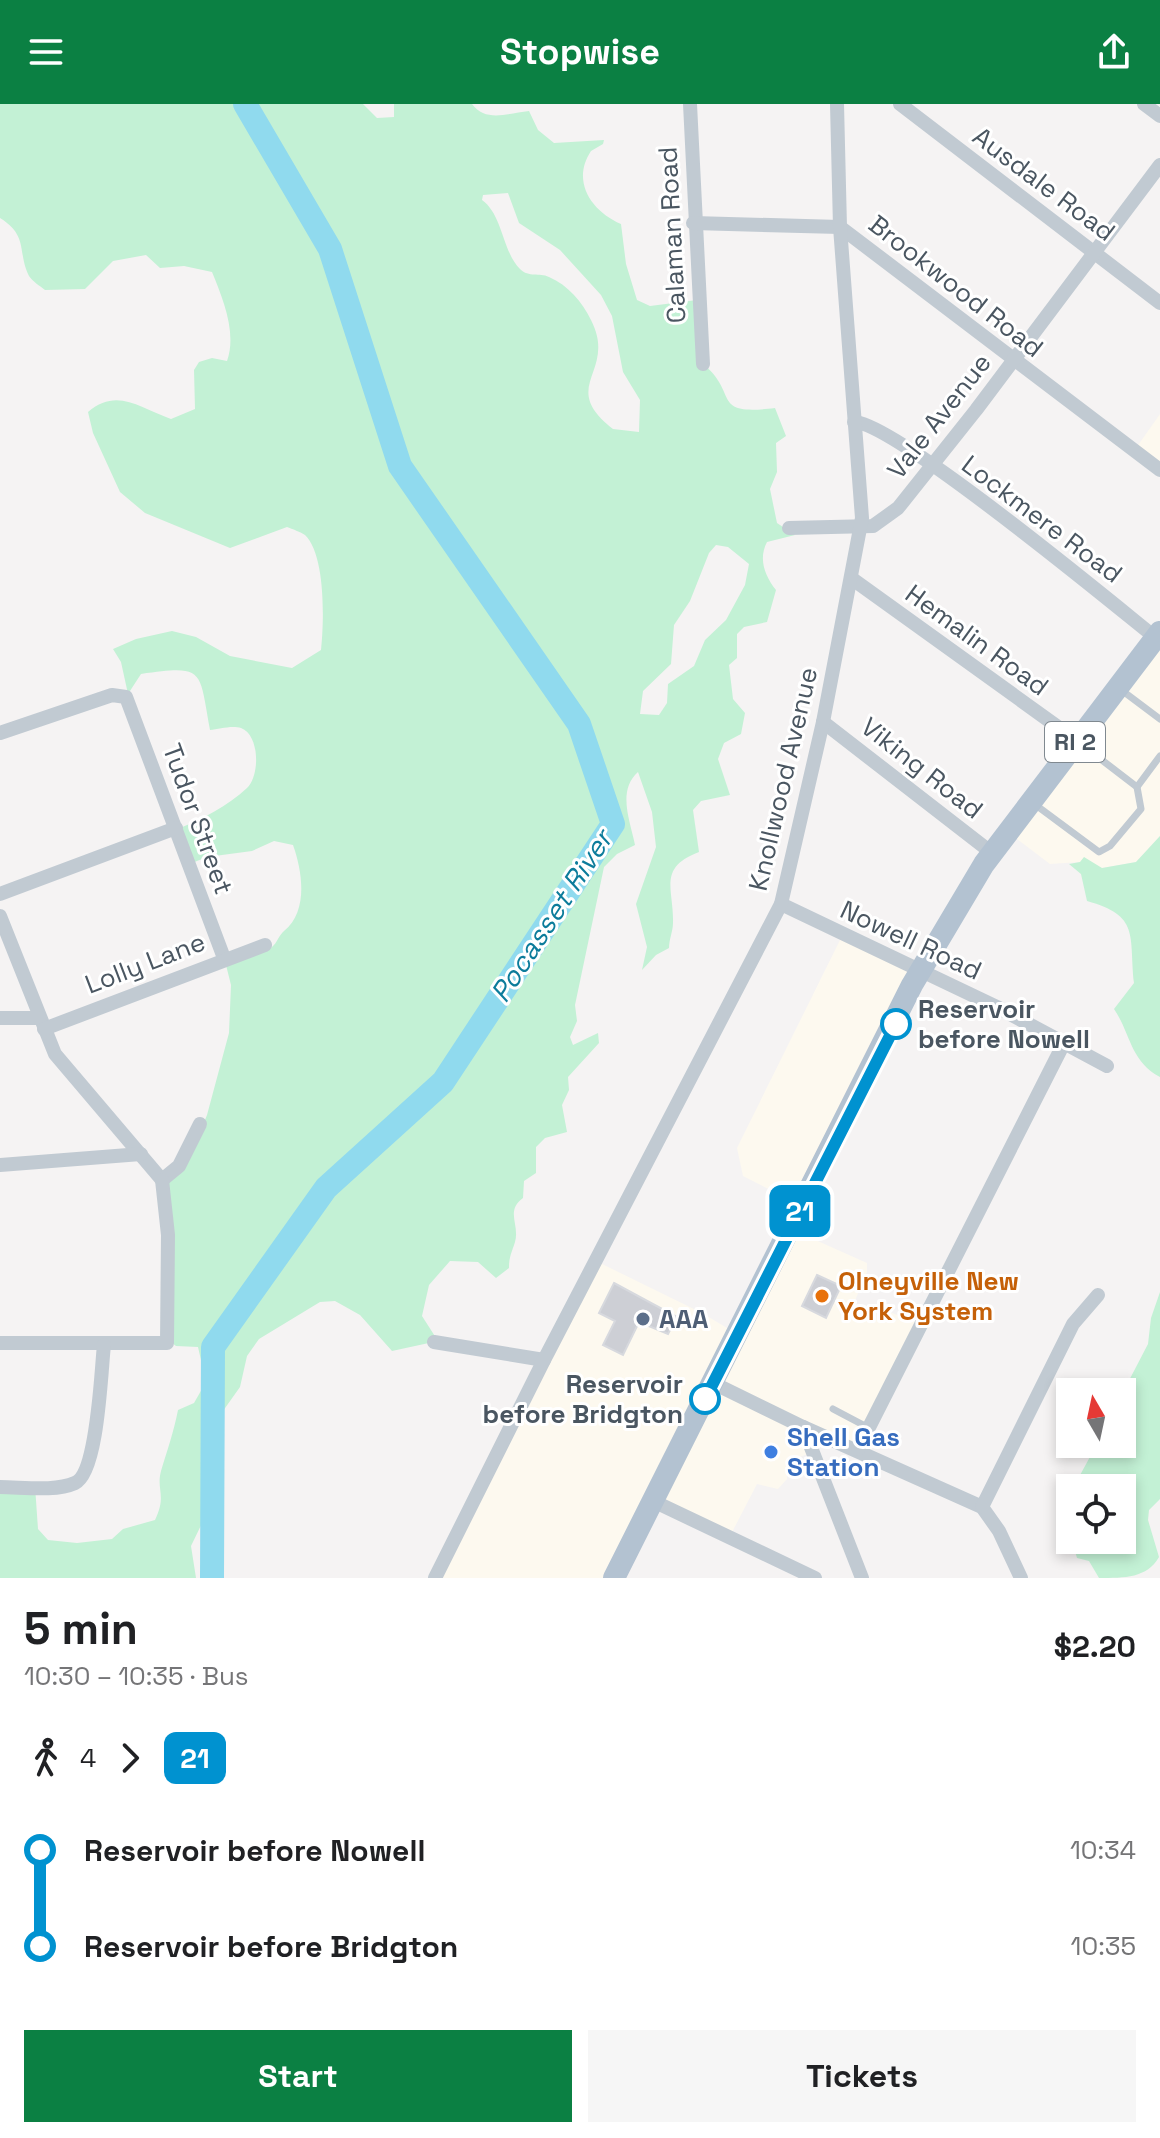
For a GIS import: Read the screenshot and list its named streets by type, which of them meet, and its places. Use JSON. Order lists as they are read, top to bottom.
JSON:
{
  "streets": {
    "main road": ["RI 2"],
    "street": [
      "Ausdale Road",
      "Calaman Road",
      "Brookwood Road",
      "Vale Avenue",
      "Lockmere Road",
      "Hemalin Road",
      "Viking Road",
      "Knollwood Avenue",
      "Tudor Street",
      "Nowell Road",
      "Lolly Lane"
    ]
  },
  "crossings": [
    ["Ausdale Road", "Vale Avenue"],
    ["Calaman Road", "Brookwood Road"],
    ["Brookwood Road", "Vale Avenue"],
    ["Brookwood Road", "Knollwood Avenue"],
    ["Vale Avenue", "Lockmere Road"],
    ["Vale Avenue", "Knollwood Avenue"],
    ["Lockmere Road", "RI 2"],
    ["Lockmere Road", "Knollwood Avenue"],
    ["Hemalin Road", "RI 2"],
    ["Hemalin Road", "Knollwood Avenue"],
    ["RI 2", "Viking Road"],
    ["RI 2", "Nowell Road"],
    ["Viking Road", "Knollwood Avenue"],
    ["Knollwood Avenue", "Nowell Road"],
    ["Tudor Street", "Lolly Lane"]
  ],
  "water": ["Pocasset River"],
  "places": [
    "Reservoir before Nowell",
    "Olneyville New York System",
    "AAA",
    "Reservoir before Bridgton",
    "Shell Gas Station"
  ],
  "lines": ["bus line 21"],
  "north": "top",
  "page": {
    "header": "Stopwise",
    "on_map": "21",
    "heading": ["5 min", "10:30 – 10:35 · Bus", "$2.20"],
    "legs": ["4", "21"],
    "list": [
      {
        "name": "Reservoir before Nowell",
        "value": "10:34"
      },
      {
        "name": "Reservoir before Bridgton",
        "value": "10:35"
      }
    ],
    "buttons": ["Start", "Tickets"]
  }
}
